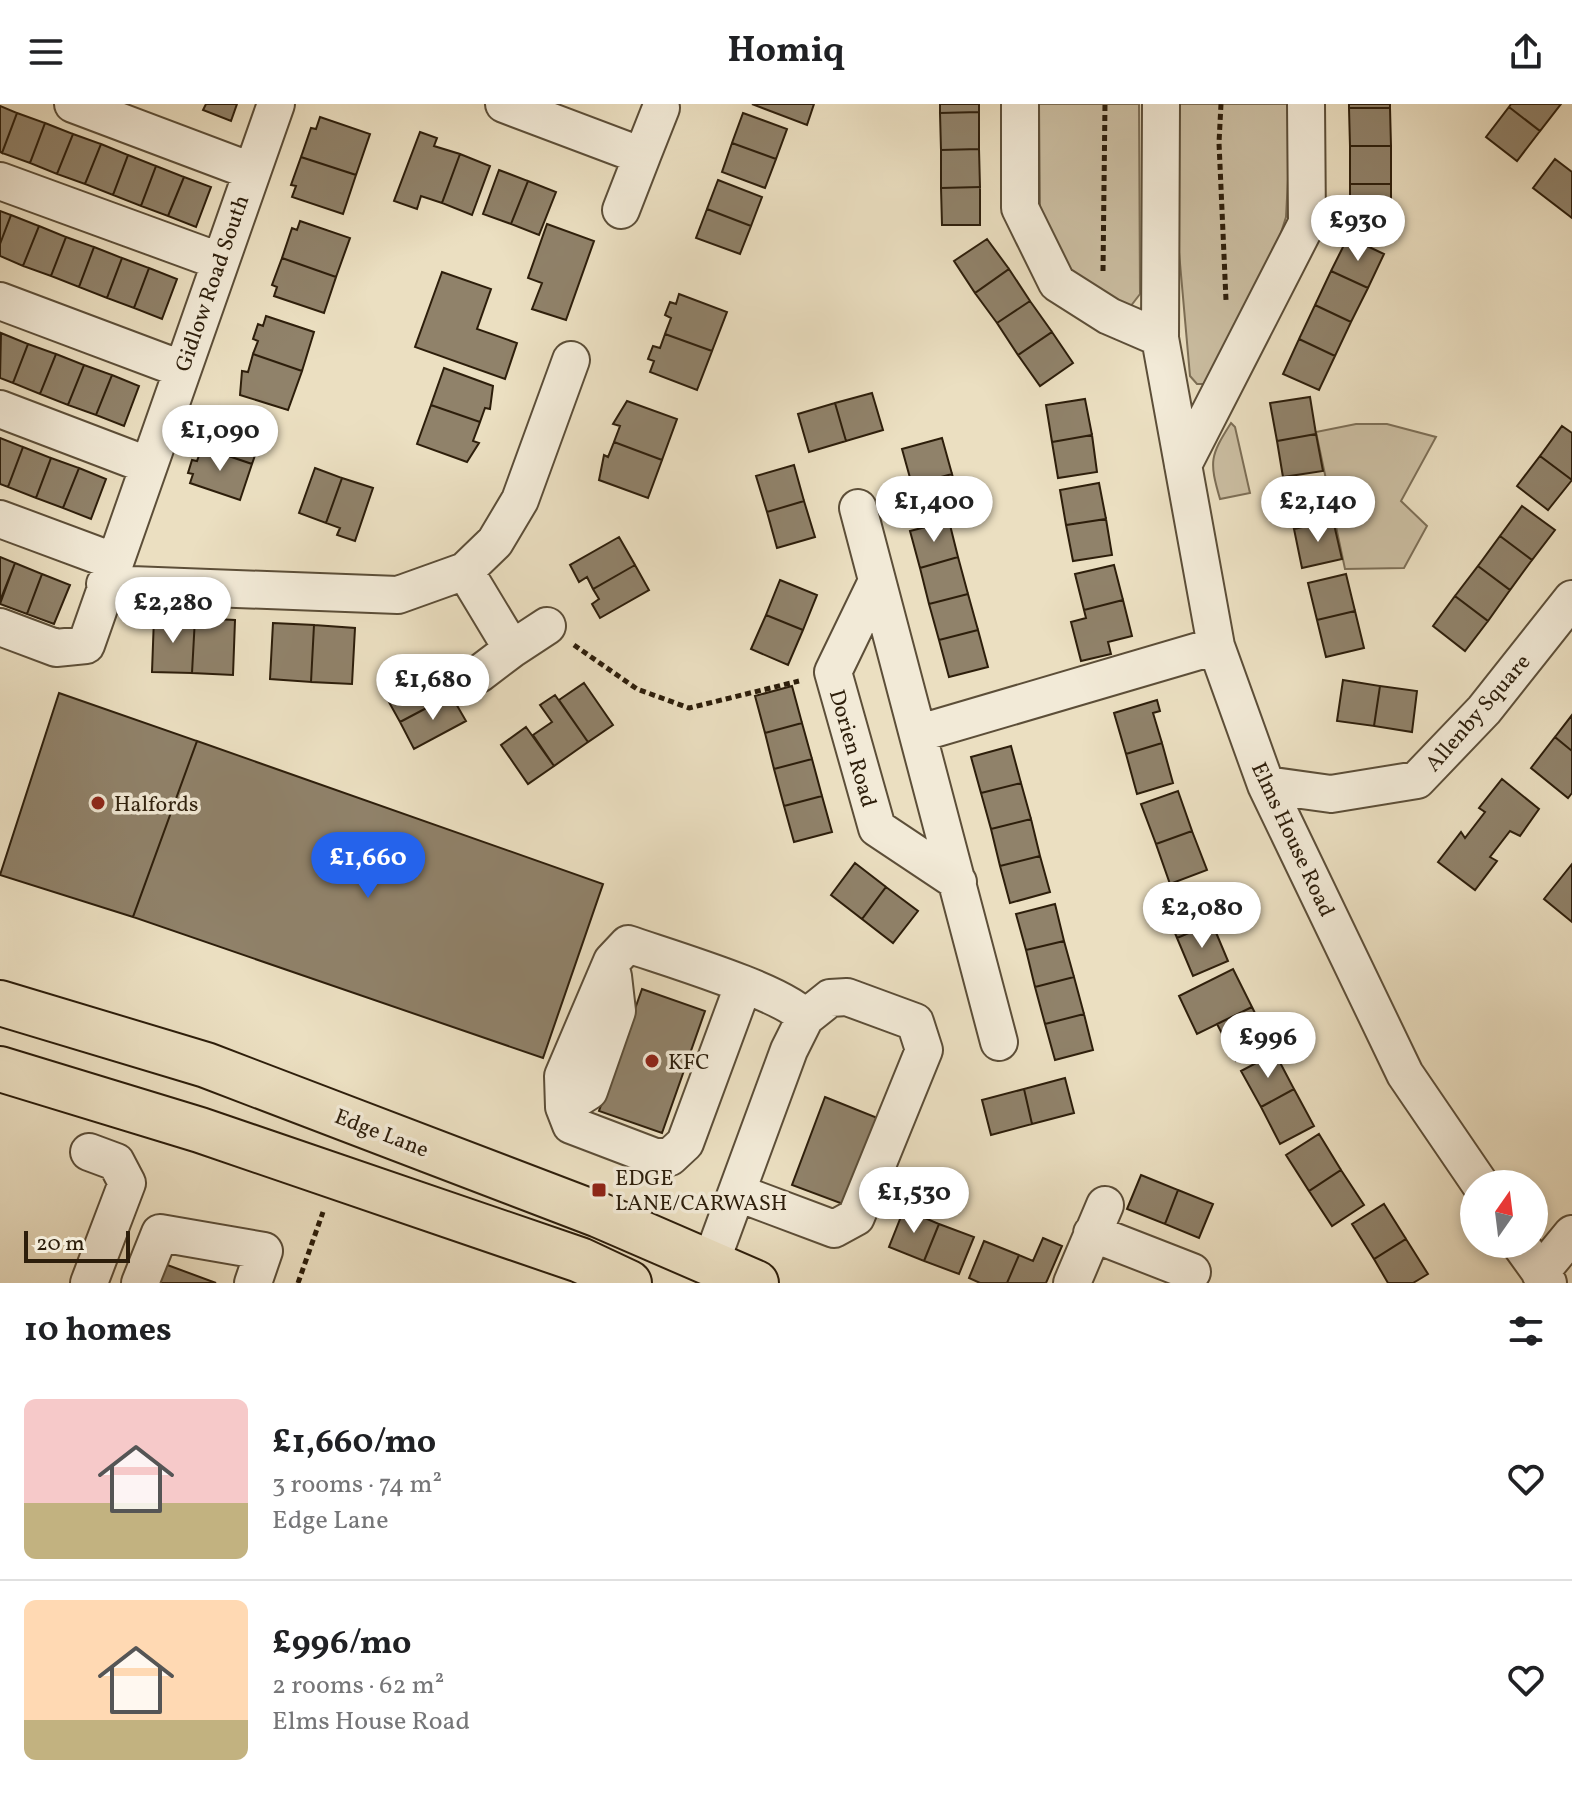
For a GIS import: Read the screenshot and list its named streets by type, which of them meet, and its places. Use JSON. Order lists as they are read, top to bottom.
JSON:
{
  "streets": {
    "highway": ["Edge Lane"],
    "street": [
      "Gidlow Road South",
      "Allenby Square",
      "Dorien Road",
      "Elms House Road"
    ]
  },
  "crossings": [
    ["Allenby Square", "Elms House Road"]
  ],
  "places": {
    "other": ["Halfords", "KFC"],
    "transit": ["EDGE LANE/CARWASH"]
  },
  "scale_bar": "20 m",
  "north": "top",
  "page": {
    "header": "Homiq",
    "price": [
      "£930",
      "£1,090",
      "£1,400",
      "£2,140",
      "£2,280",
      "£1,680",
      "£1,660",
      "£2,080",
      "£996",
      "£1,530"
    ],
    "scale": "20 m",
    "heading": "10 homes",
    "list": [
      {
        "name": "£1,660/mo",
        "note": "3 rooms · 74 m² · Edge Lane"
      },
      {
        "name": "£996/mo",
        "note": "2 rooms · 62 m² · Elms House Road"
      }
    ]
  }
}
